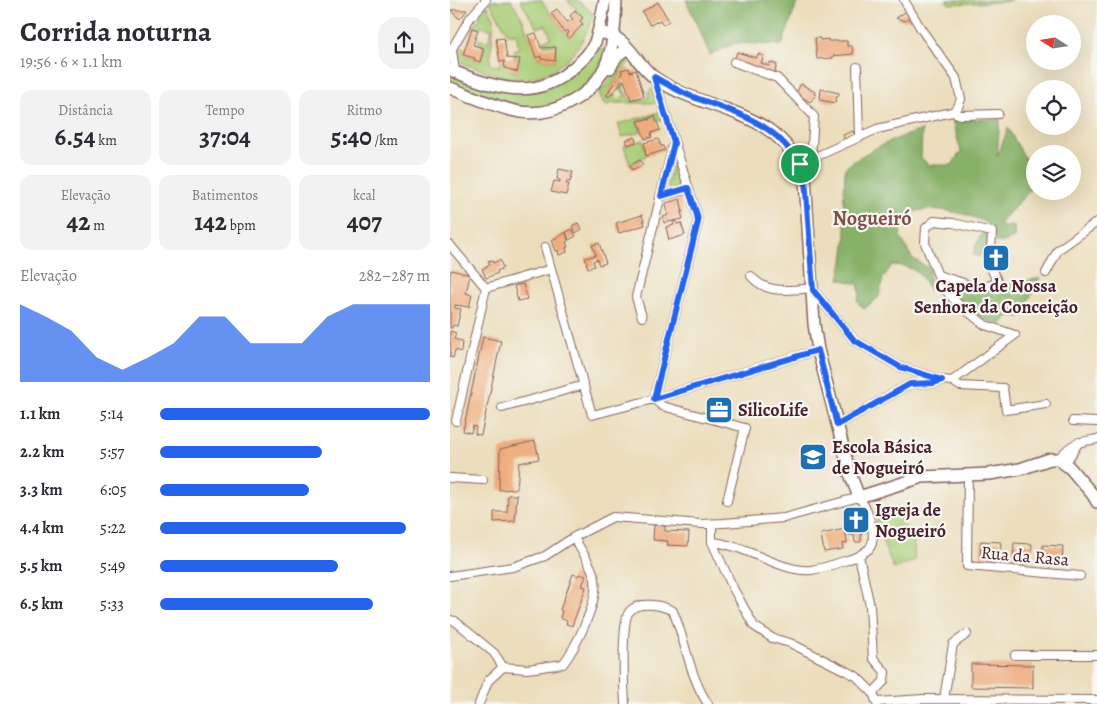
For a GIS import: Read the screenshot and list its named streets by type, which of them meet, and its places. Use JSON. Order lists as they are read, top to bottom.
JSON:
{
  "streets": {
    "street": ["Rua da Rasa"]
  },
  "districts": ["Nogueiró"],
  "places": {
    "church": ["Capela de Nossa Senhora da Conceição", "Igreja de Nogueiró"],
    "office": ["SilicoLife"],
    "school or university": ["Escola Básica de Nogueiró"]
  },
  "north": "left",
  "page": {
    "heading": ["Corrida noturna", "19:56 · 6 × 1.1 km"],
    "stats": [
      ["Distância", "6.54 km"],
      ["Tempo", "37:04"],
      ["Ritmo", "5:40 /km"],
      ["Elevação", "42 m"],
      ["Batimentos", "142 bpm"],
      ["kcal", "407"]
    ],
    "chart": ["Elevação", "282–287 m"],
    "list": [
      {
        "name": "1.1 km",
        "note": "5:14"
      },
      {
        "name": "2.2 km",
        "note": "5:57"
      },
      {
        "name": "3.3 km",
        "note": "6:05"
      },
      {
        "name": "4.4 km",
        "note": "5:22"
      },
      {
        "name": "5.5 km",
        "note": "5:49"
      },
      {
        "name": "6.5 km",
        "note": "5:33"
      }
    ]
  }
}
